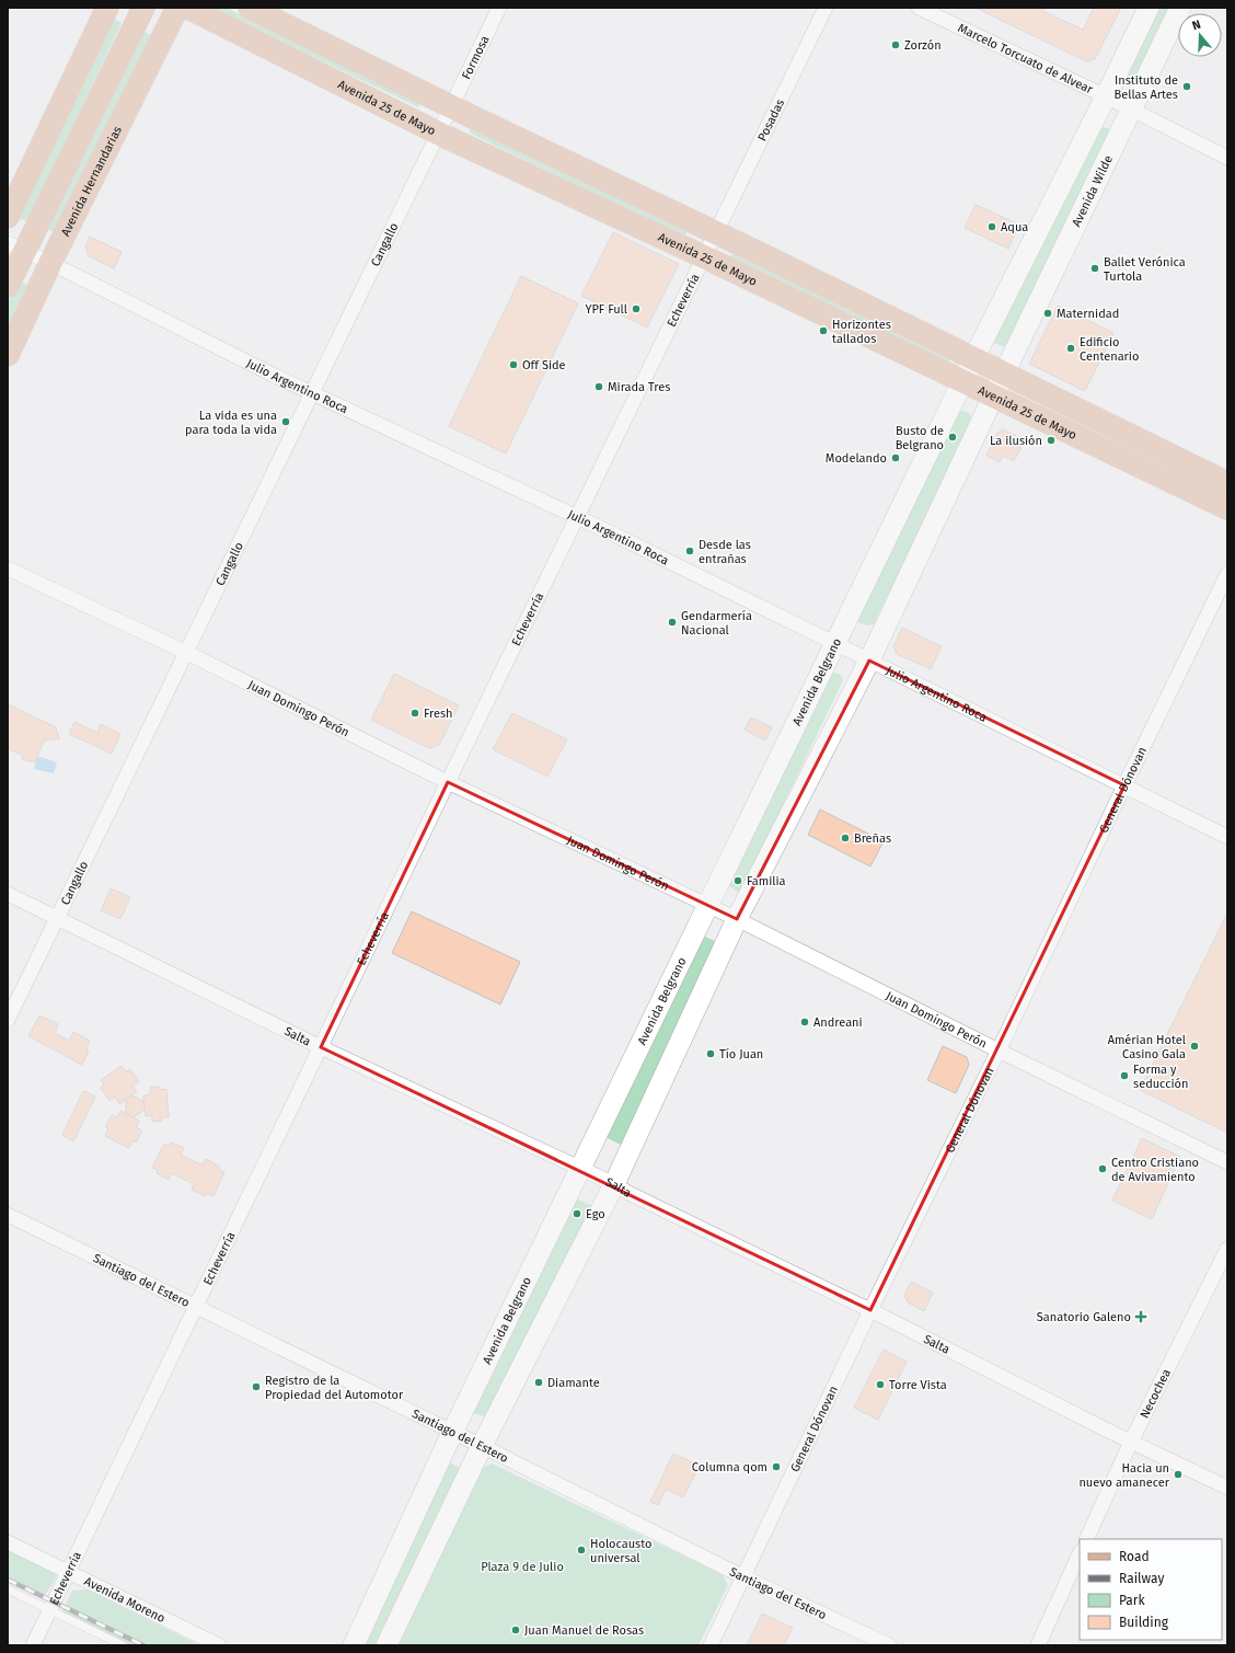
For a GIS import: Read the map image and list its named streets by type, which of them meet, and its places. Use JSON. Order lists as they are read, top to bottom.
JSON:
{
  "streets": {
    "main road": [
      "Avenida 25 de Mayo",
      "Avenida Hernandarias",
      "Avenida Wilde",
      "Avenida Belgrano"
    ],
    "street": [
      "Formosa",
      "Marcelo Torcuato de Alvear",
      "Posadas",
      "Cangallo",
      "Echeverría",
      "Julio Argentino Roca",
      "Juan Domingo Perón",
      "General Dónovan",
      "Salta",
      "Santiago del Estero",
      "Necochea",
      "Avenida Moreno"
    ]
  },
  "crossings": [
    ["Formosa", "Avenida 25 de Mayo"],
    ["Formosa", "Cangallo"],
    ["Marcelo Torcuato de Alvear", "Avenida Wilde"],
    ["Avenida 25 de Mayo", "Posadas"],
    ["Avenida 25 de Mayo", "Avenida Wilde"],
    ["Avenida 25 de Mayo", "Cangallo"],
    ["Avenida 25 de Mayo", "Echeverría"],
    ["Avenida 25 de Mayo", "Avenida Belgrano"],
    ["Posadas", "Echeverría"],
    ["Avenida Hernandarias", "Julio Argentino Roca"],
    ["Cangallo", "Julio Argentino Roca"],
    ["Cangallo", "Juan Domingo Perón"],
    ["Cangallo", "Salta"],
    ["Echeverría", "Julio Argentino Roca"],
    ["Echeverría", "Juan Domingo Perón"],
    ["Echeverría", "Salta"],
    ["Echeverría", "Santiago del Estero"],
    ["Echeverría", "Avenida Moreno"],
    ["Julio Argentino Roca", "Avenida Belgrano"],
    ["Julio Argentino Roca", "General Dónovan"],
    ["Avenida Belgrano", "Juan Domingo Perón"],
    ["Avenida Belgrano", "Salta"],
    ["Avenida Belgrano", "Santiago del Estero"],
    ["Juan Domingo Perón", "General Dónovan"],
    ["General Dónovan", "Salta"],
    ["General Dónovan", "Santiago del Estero"],
    ["Salta", "Necochea"]
  ],
  "parks": ["Plaza 9 de Julio"],
  "places": {
    "other": [
      "Zorzón",
      "Instituto de Bellas Artes",
      "Aqua",
      "Ballet Verónica Turtola",
      "YPF Full",
      "Maternidad",
      "Horizontes tallados",
      "Edificio Centenario",
      "Off Side",
      "Mirada Tres",
      "La vida es una para toda la vida",
      "Busto de Belgrano",
      "La ilusión",
      "Modelando",
      "Desde las entrañas",
      "Gendarmería Nacional",
      "Fresh",
      "Breñas",
      "Familia",
      "Andreani",
      "Amérian Hotel Casino Gala",
      "Tío Juan",
      "Forma y seducción",
      "Centro Cristiano de Avivamiento",
      "Ego",
      "Diamante",
      "Torre Vista",
      "Registro de la Propiedad del Automotor",
      "Columna qom",
      "Hacia un nuevo amanecer",
      "Holocausto universal",
      "Juan Manuel de Rosas"
    ],
    "health": ["Sanatorio Galeno"]
  },
  "legend": [
    "Road",
    "Railway",
    "Park",
    "Building"
  ],
  "north": "top"
}
